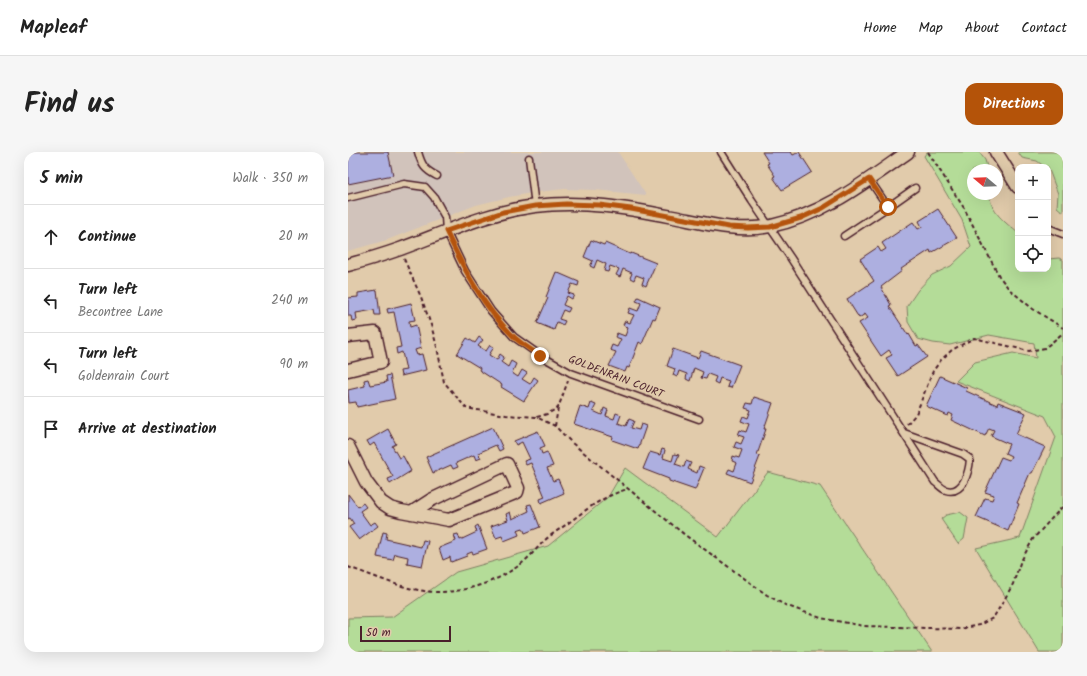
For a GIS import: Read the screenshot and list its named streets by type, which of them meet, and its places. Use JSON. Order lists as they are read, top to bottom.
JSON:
{
  "streets": {
    "lane": ["GOLDENRAIN COURT"]
  },
  "scale_bar": "50 m",
  "north": "left",
  "page": {
    "header": "Mapleaf",
    "nav": [
      "Home",
      "Map",
      "About",
      "Contact"
    ],
    "title": "Find us",
    "buttons": "Directions",
    "heading": ["5 min", "Walk · 350 m"],
    "map_buttons": ["+", "−"],
    "list": [
      ["Continue", "20 m"],
      ["Turn left", "Becontree Lane", "240 m"],
      ["Turn left", "Goldenrain Court", "90 m"],
      "Arrive at destination"
    ],
    "scale": "50 m"
  }
}
